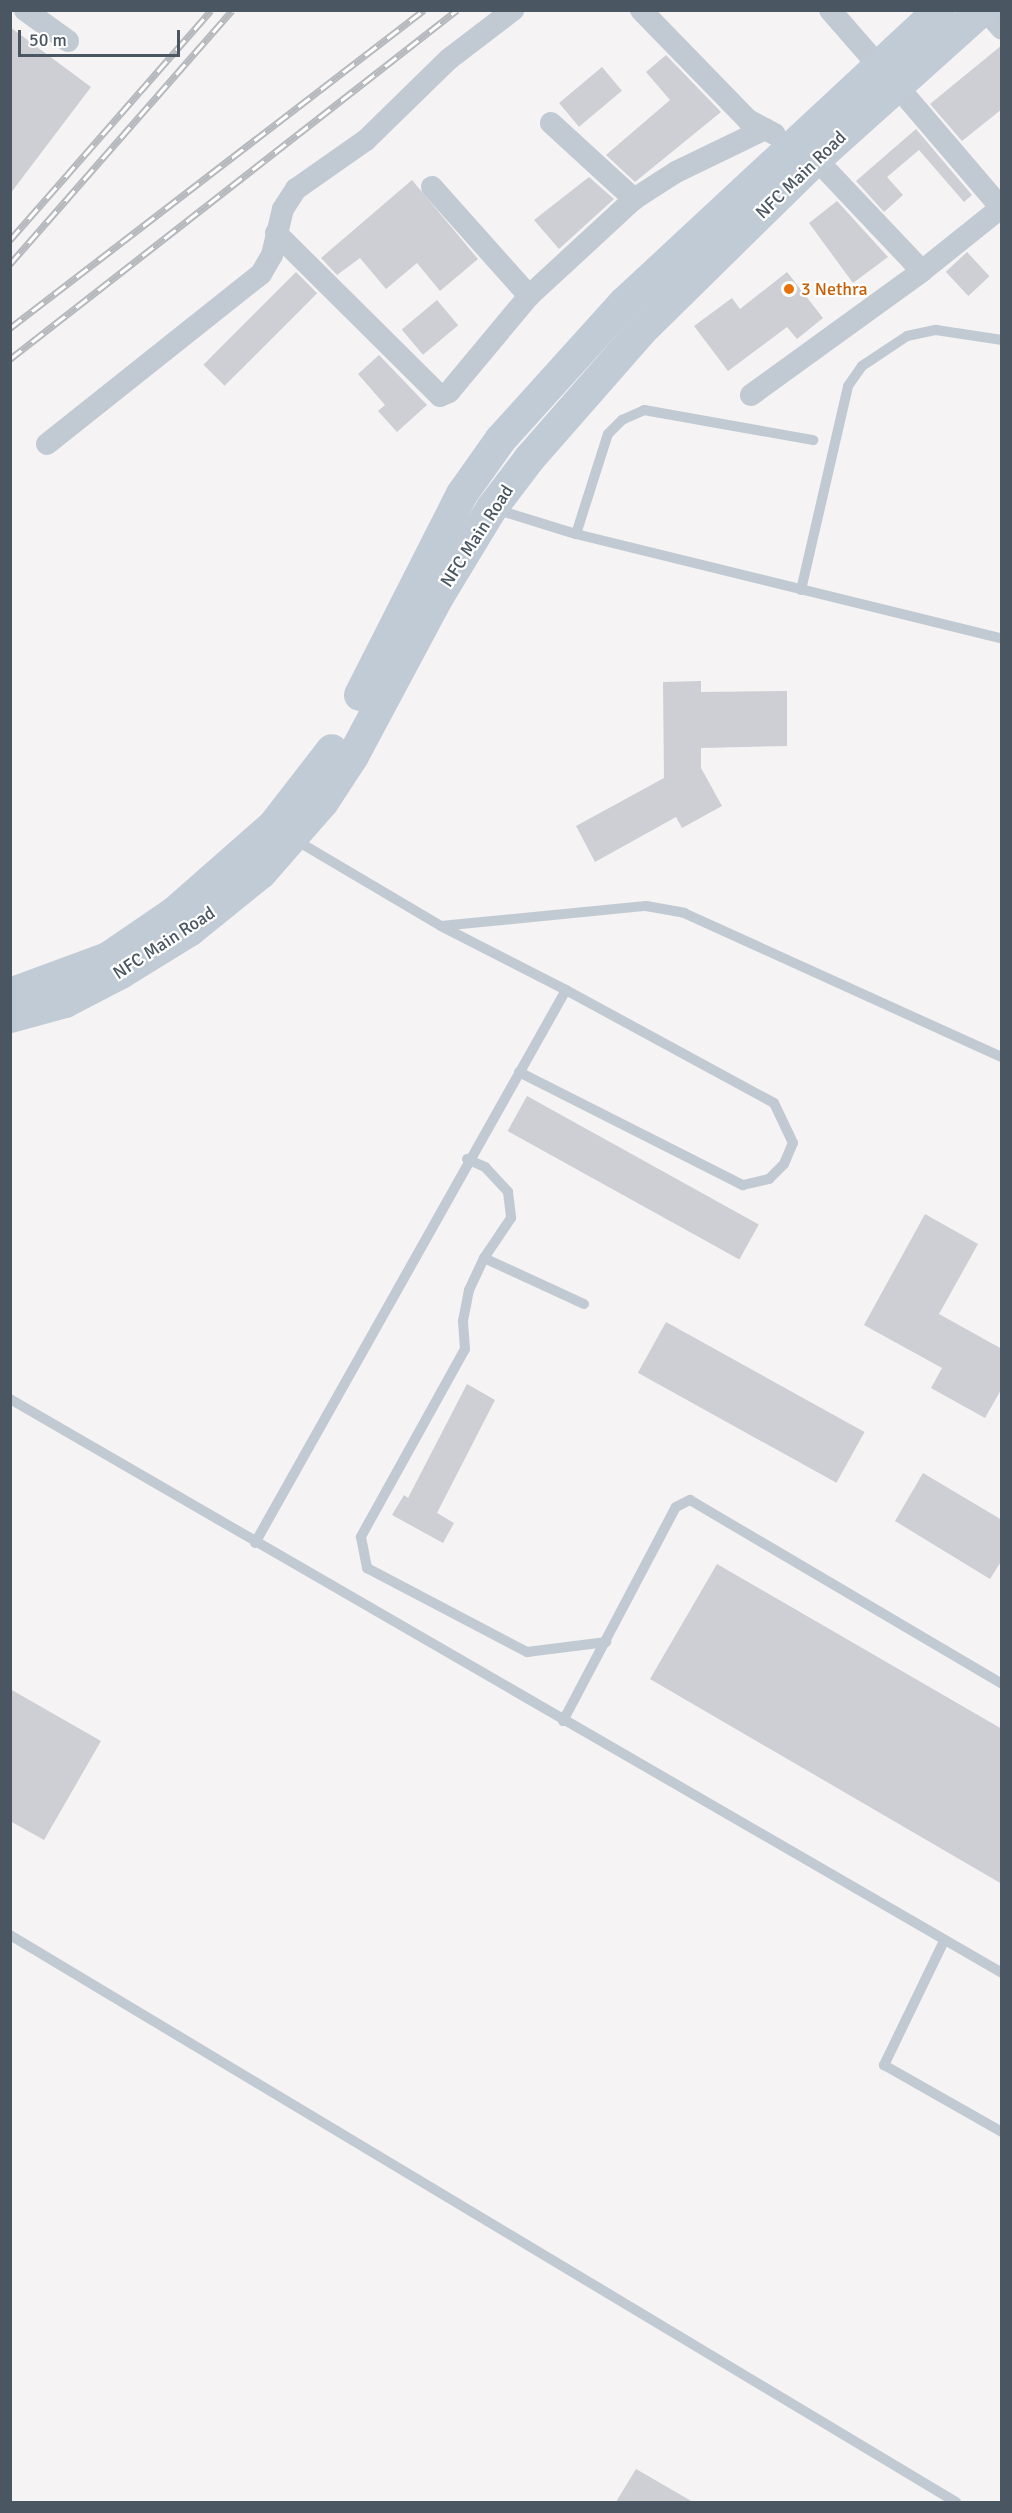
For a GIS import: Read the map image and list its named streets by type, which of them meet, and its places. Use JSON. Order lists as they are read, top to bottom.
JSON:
{
  "streets": {
    "main road": ["NFC Main Road"]
  },
  "places": ["3 Nethra"],
  "scale_bar": "50 m"
}
